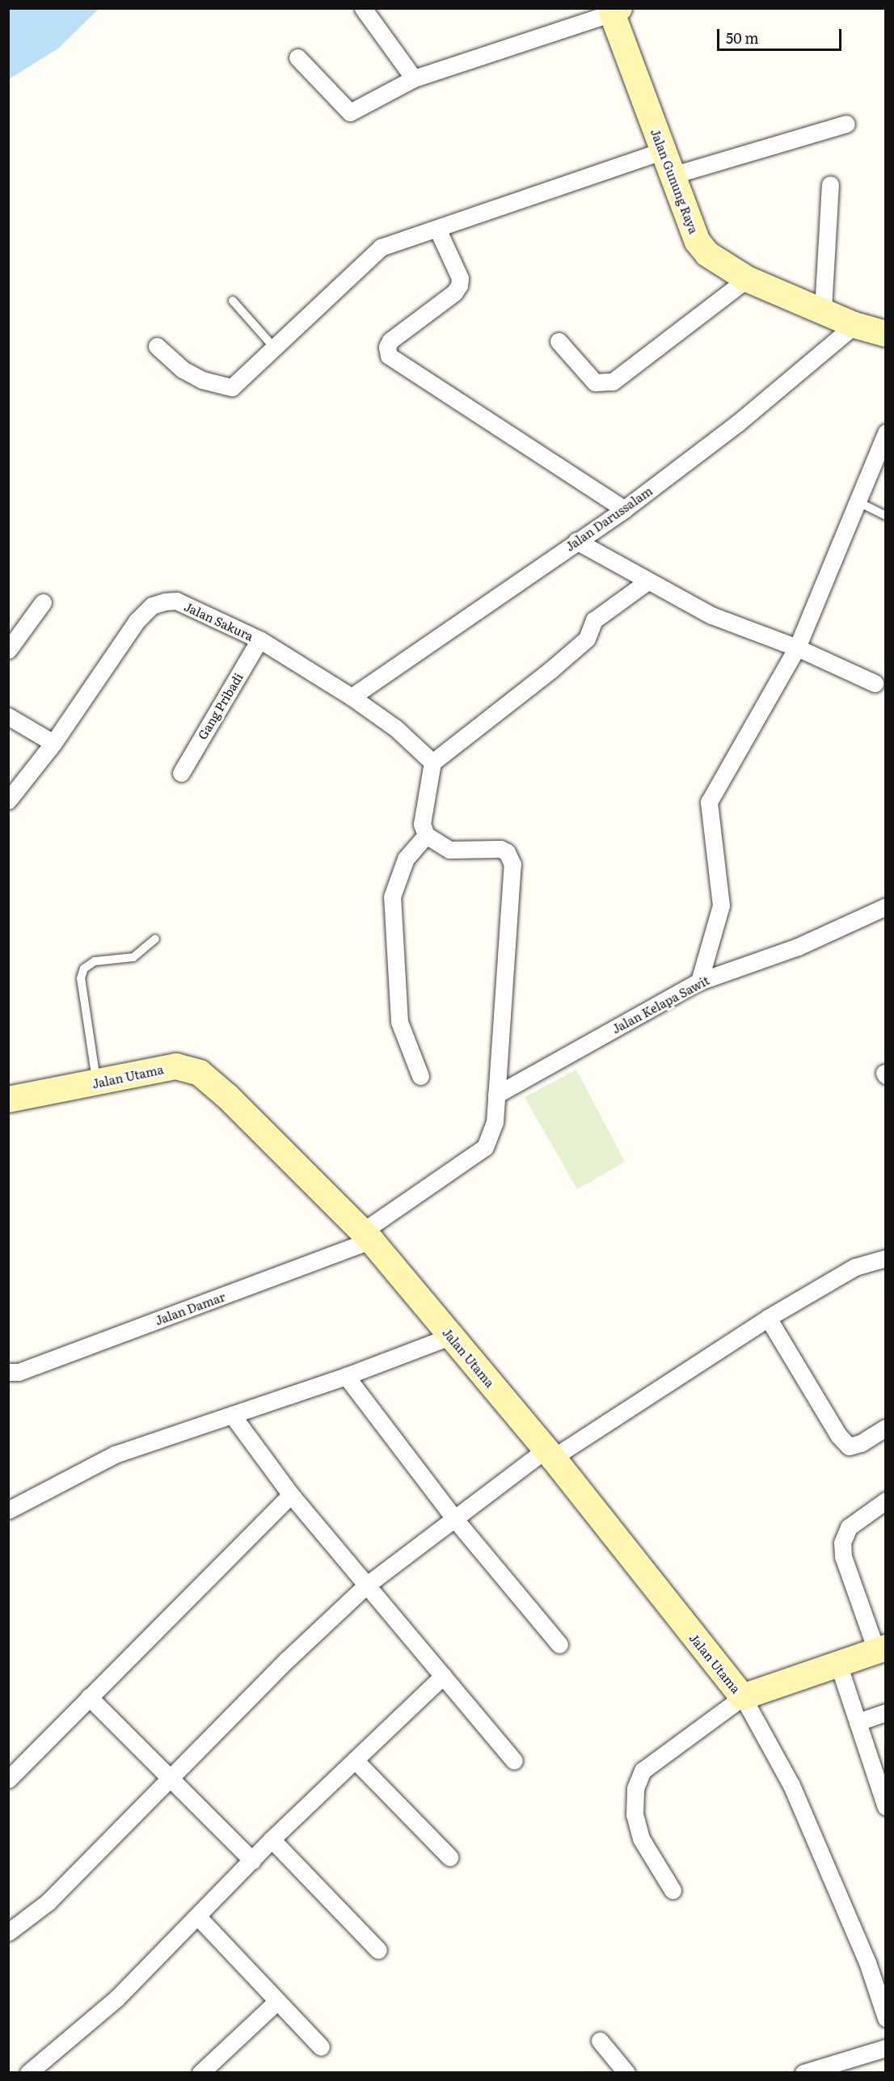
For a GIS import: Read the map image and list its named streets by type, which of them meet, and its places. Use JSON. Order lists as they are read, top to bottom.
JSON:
{
  "streets": {
    "street": [
      "Jalan Gunung Raya",
      "Jalan Darussalam",
      "Jalan Sakura",
      "Gang Pribadi",
      "Jalan Kelapa Sawit",
      "Jalan Utama",
      "Jalan Damar"
    ]
  },
  "crossings": [
    ["Jalan Gunung Raya", "Jalan Darussalam"],
    ["Jalan Darussalam", "Jalan Sakura"],
    ["Jalan Sakura", "Gang Pribadi"],
    ["Jalan Kelapa Sawit", "Jalan Damar"],
    ["Jalan Utama", "Jalan Damar"]
  ],
  "scale_bar": "50 m"
}
